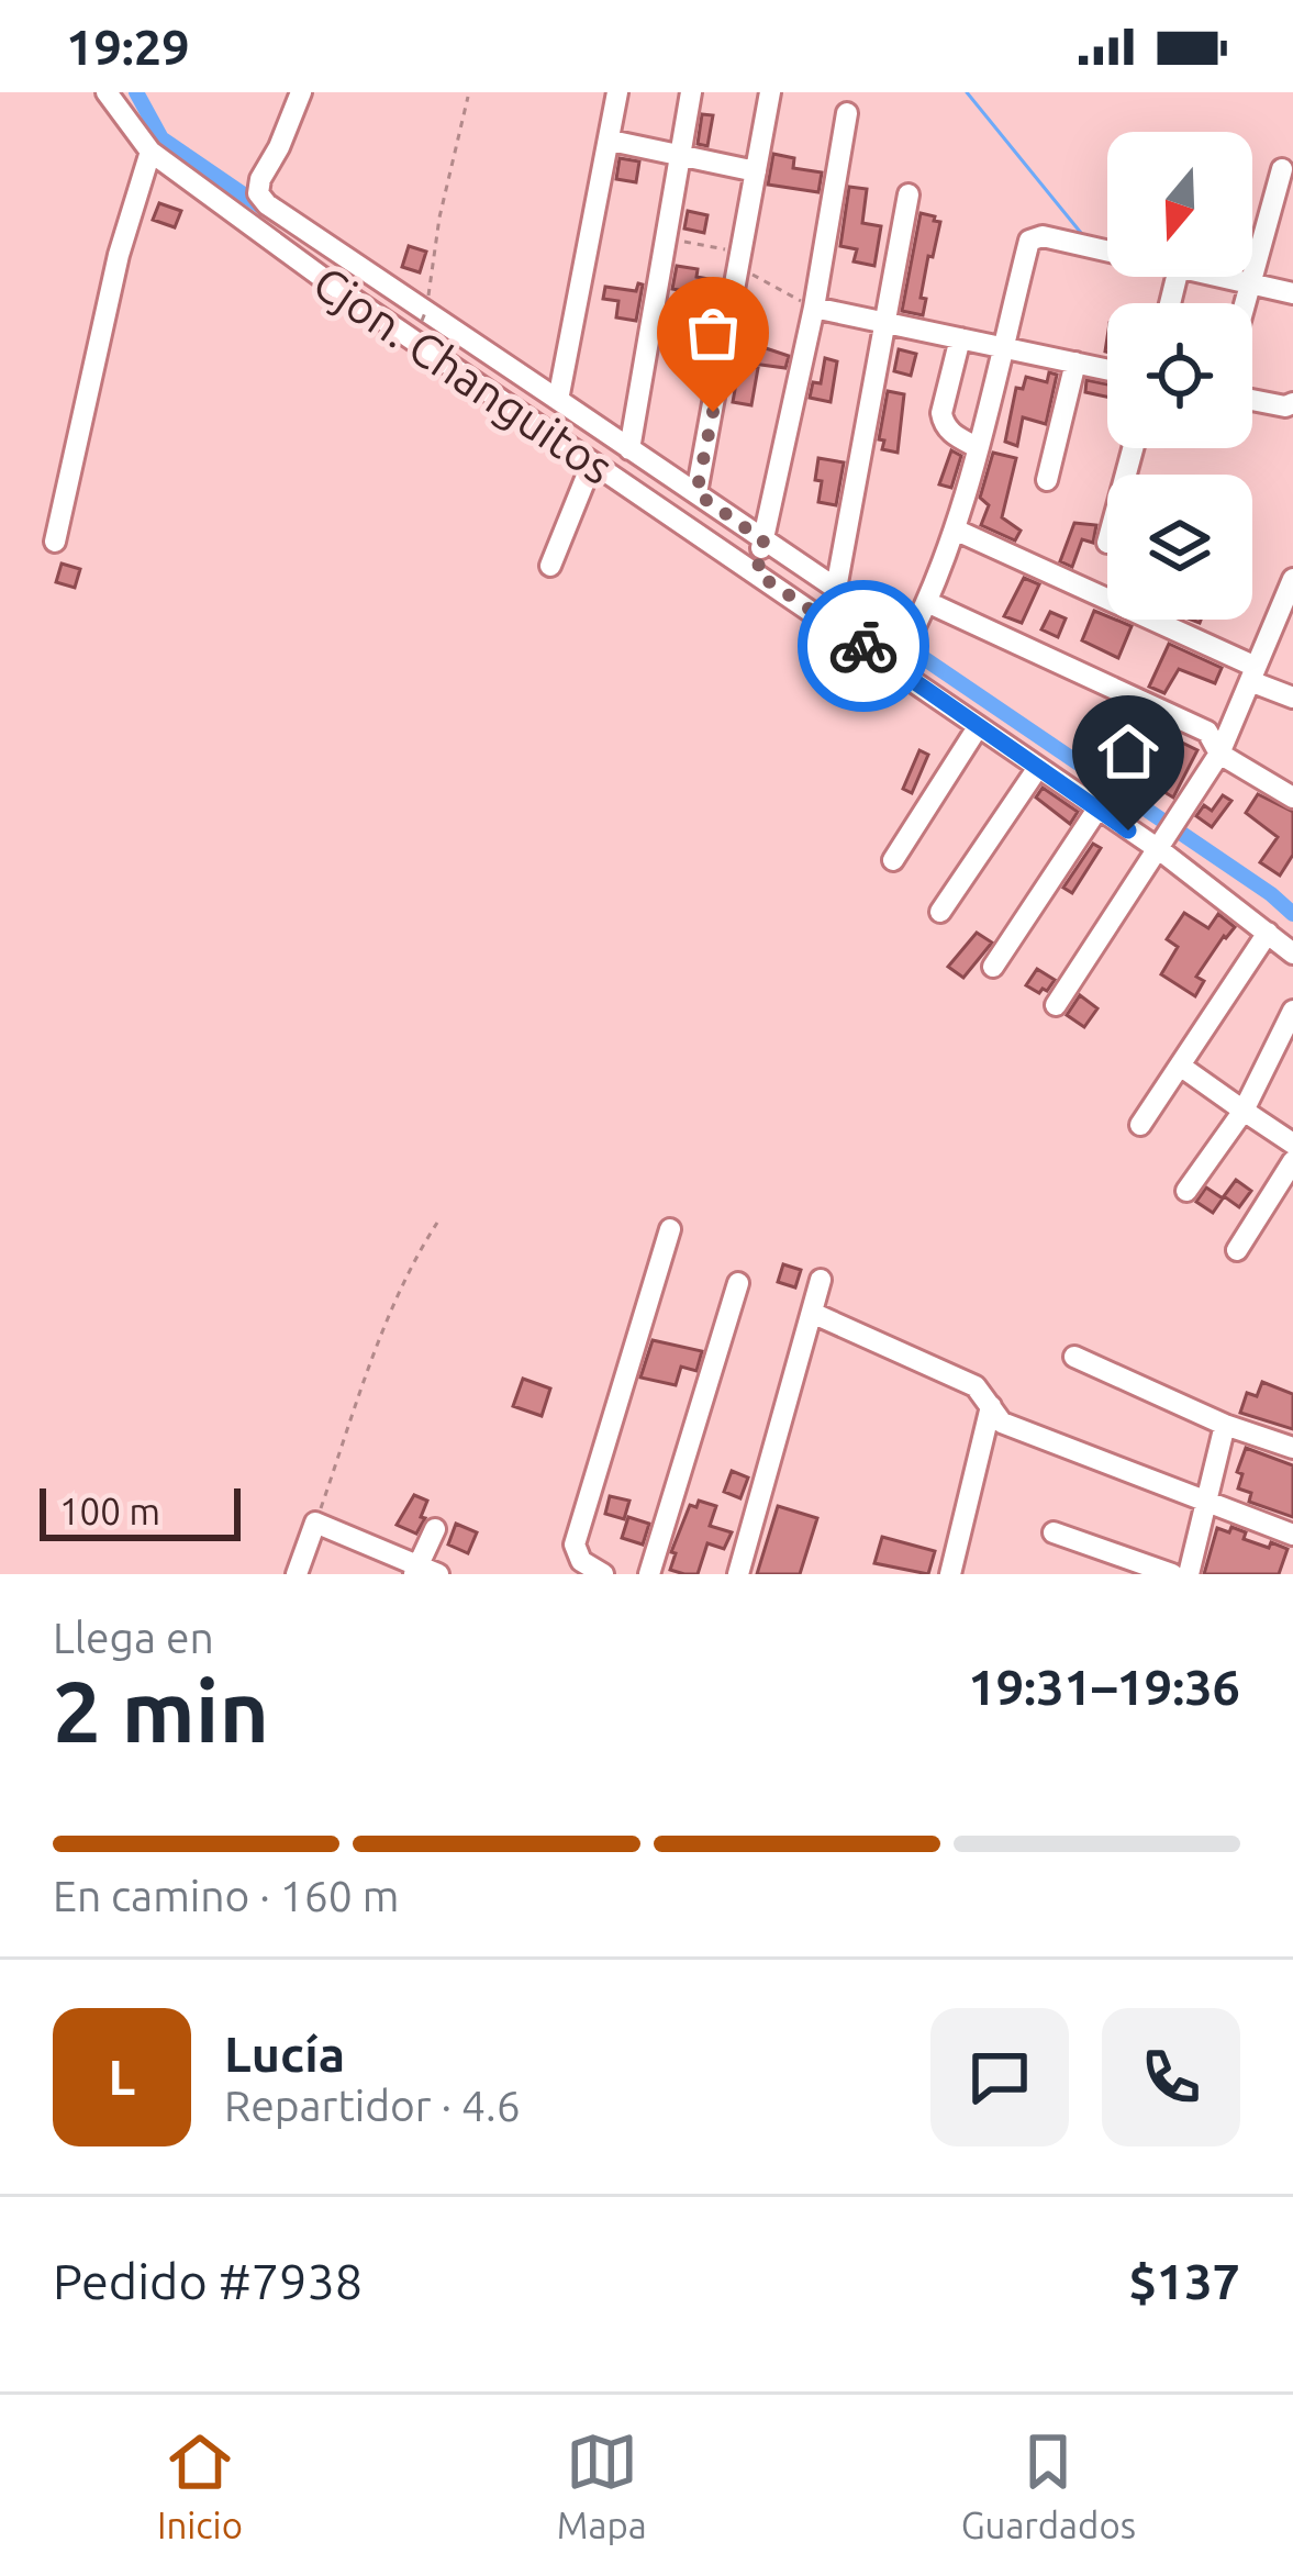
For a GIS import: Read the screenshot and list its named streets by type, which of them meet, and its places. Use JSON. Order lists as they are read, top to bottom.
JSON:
{
  "streets": {
    "street": ["Cjon. Changuitos"]
  },
  "scale_bar": "100 m",
  "north": "bottom",
  "page": {
    "status": "19:29",
    "scale": "100 m",
    "heading": ["2 min", "Llega en", "19:31–19:36"],
    "panel": [
      "Lucía",
      "Repartidor · 4.6",
      "Pedido #7938",
      "$137"
    ],
    "bar": "En camino · 160 m",
    "round": "L",
    "tabs": ["Inicio", "Mapa", "Guardados"]
  }
}
